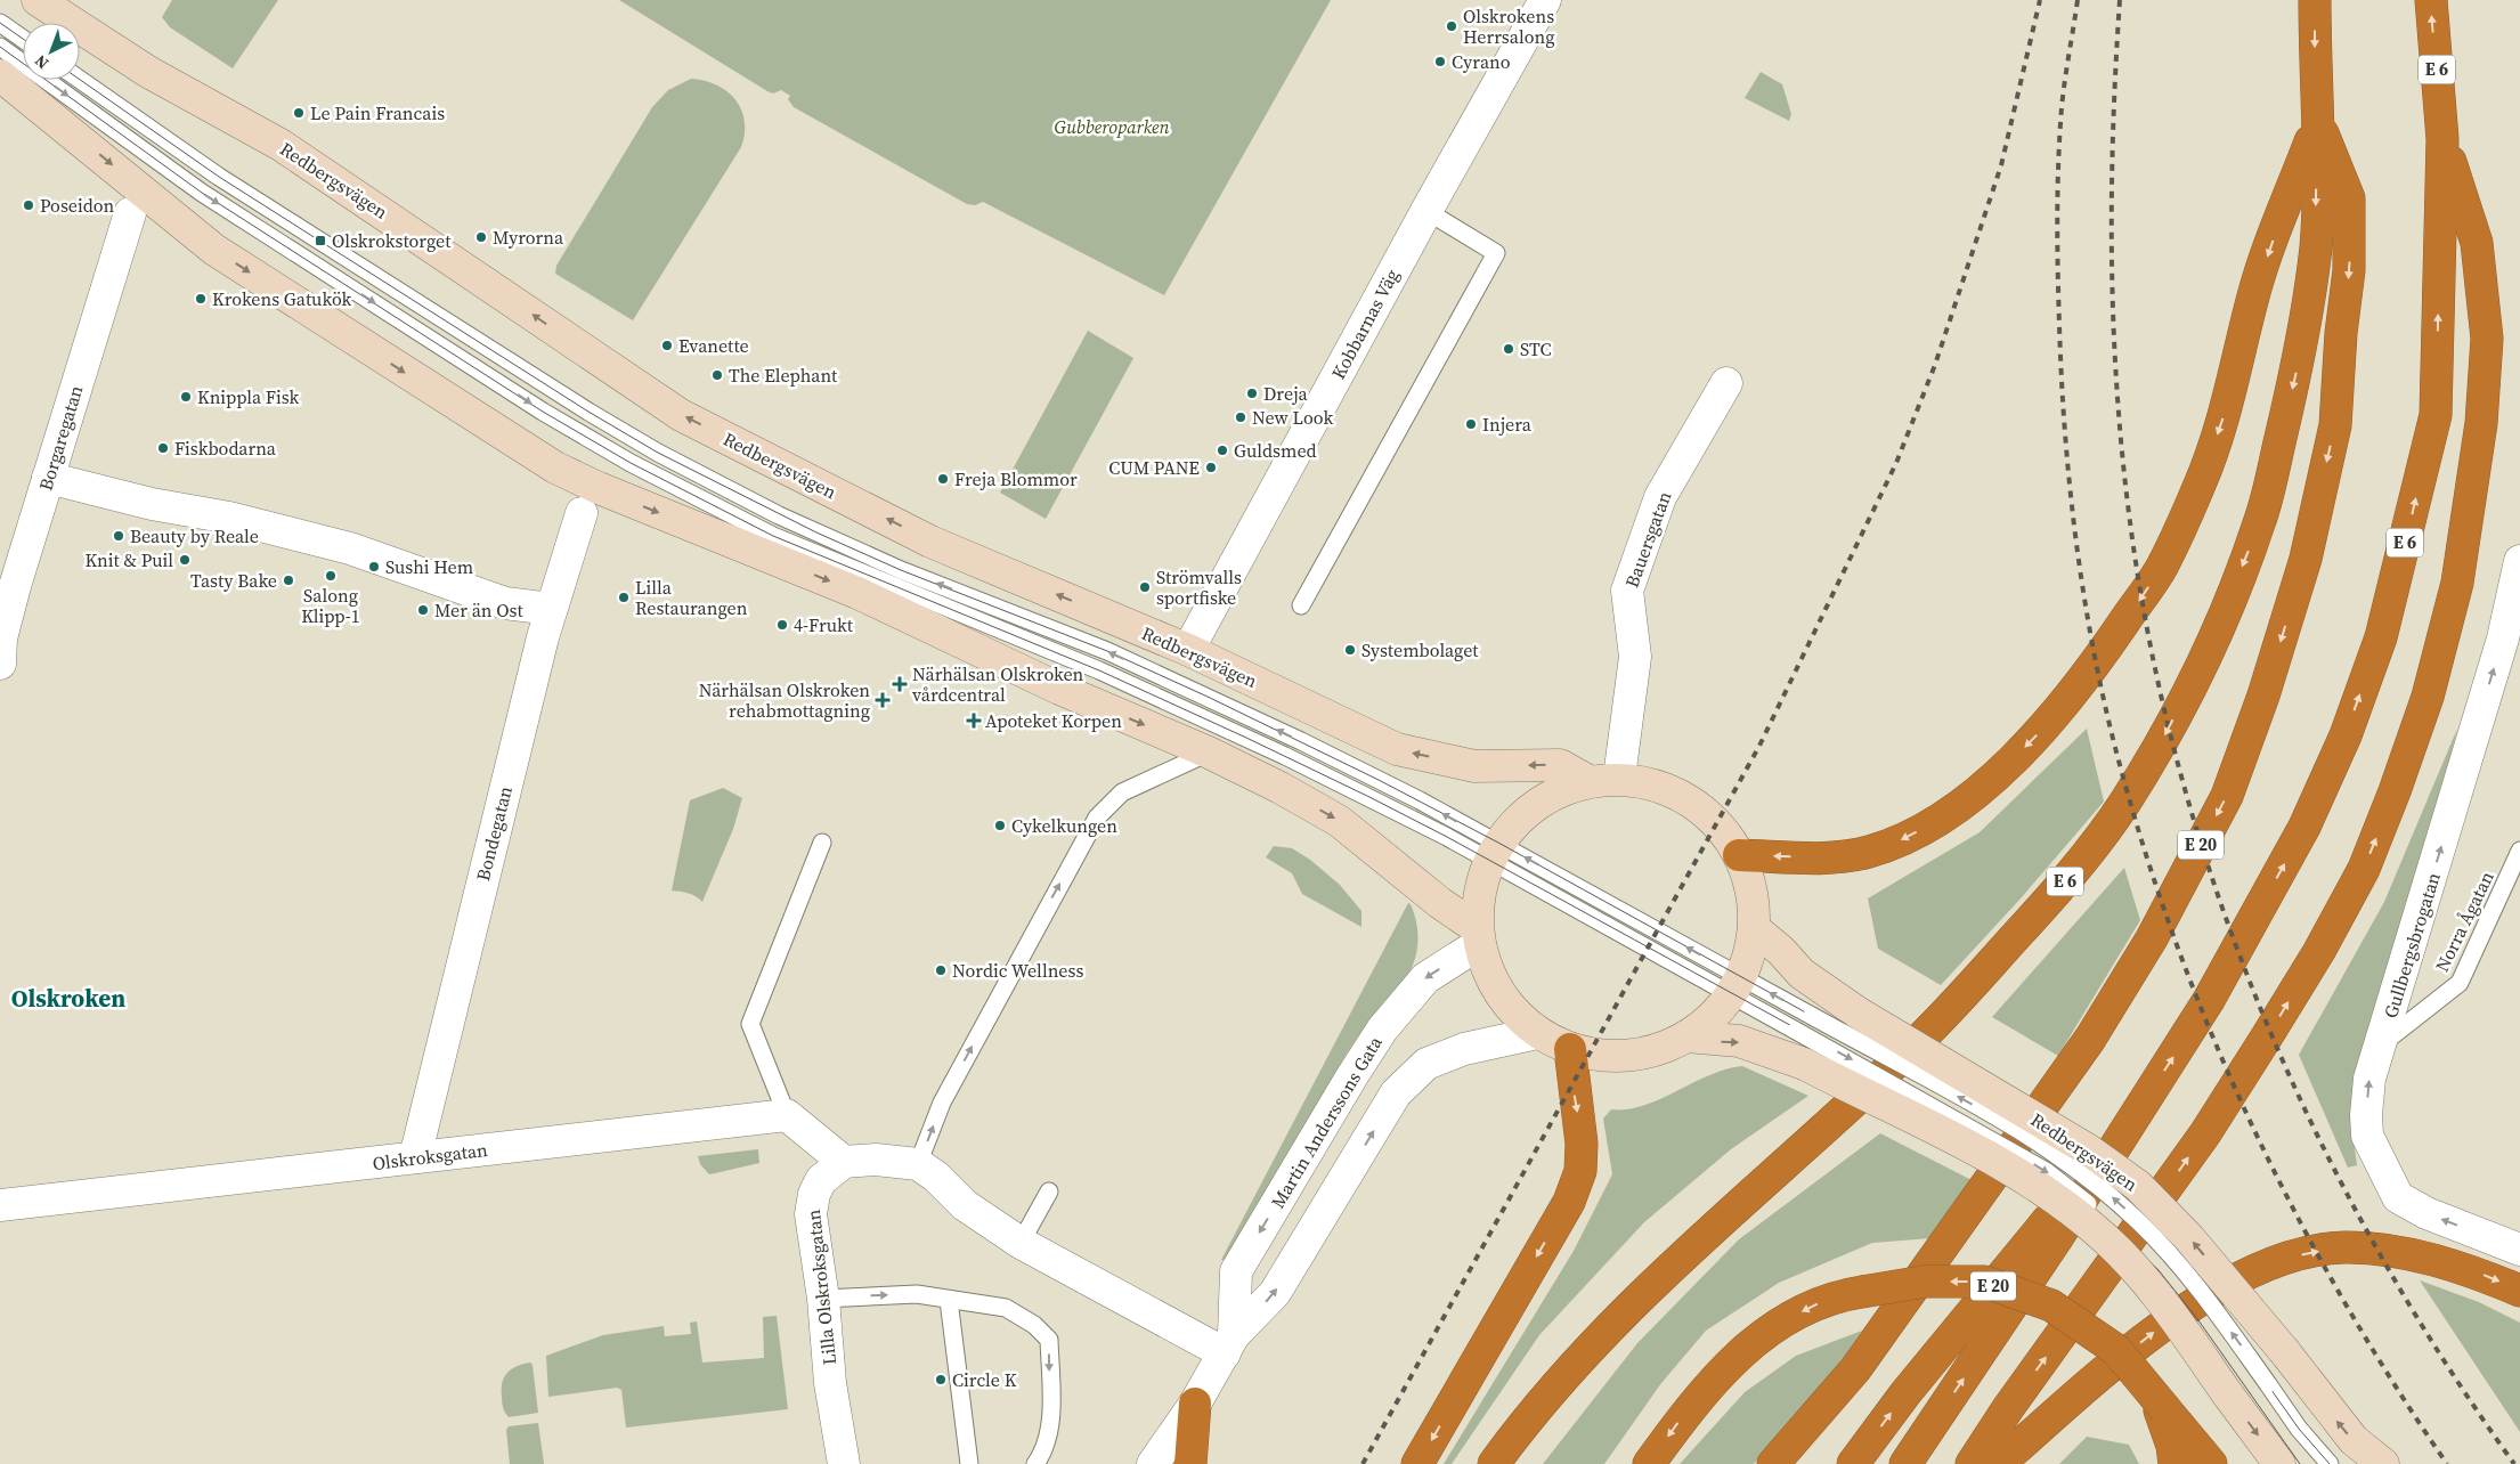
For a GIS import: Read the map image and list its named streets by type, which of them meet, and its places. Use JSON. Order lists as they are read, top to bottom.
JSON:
{
  "streets": {
    "highway": ["E 6", "E 20"],
    "street": [
      "Redbergsvägen",
      "Kobbarnas Väg",
      "Borgaregatan",
      "Bauersgatan",
      "Bondegatan",
      "Gullbergsbrogatan",
      "Martin Anderssons Gata",
      "Olskroksgatan",
      "Lilla Olskroksgatan"
    ],
    "lane": ["Norra Ågatan"]
  },
  "crossings": [
    ["E 6", "E 20"],
    ["Redbergsvägen", "Kobbarnas Väg"],
    ["Bondegatan", "Olskroksgatan"],
    ["Norra Ågatan", "Gullbergsbrogatan"]
  ],
  "one_way": ["Gullbergsbrogatan"],
  "districts": ["Olskroken"],
  "parks": ["Gubberoparken"],
  "places": {
    "other": [
      "Olskrokens Herrsalong",
      "Cyrano",
      "Le Pain Francais",
      "Poseidon",
      "Myrorna",
      "Krokens Gatukök",
      "Evanette",
      "STC",
      "The Elephant",
      "Dreja",
      "Knippla Fisk",
      "New Look",
      "Injera",
      "Fiskbodarna",
      "Guldsmed",
      "CUM PANE",
      "Freja Blommor",
      "Beauty by Reale",
      "Knit & Puil",
      "Sushi Hem",
      "Salong Klipp-1",
      "Tasty Bake",
      "Strömvalls sportfiske",
      "Lilla Restaurangen",
      "Mer än Ost",
      "4-Frukt",
      "Systembolaget",
      "Cykelkungen",
      "Nordic Wellness",
      "Circle K"
    ],
    "transit": ["Olskrokstorget"],
    "health": ["Närhälsan Olskroken vårdcentral", "Närhälsan Olskroken rehabmottagning", "Apoteket Korpen"]
  },
  "north": "bottom left"
}
